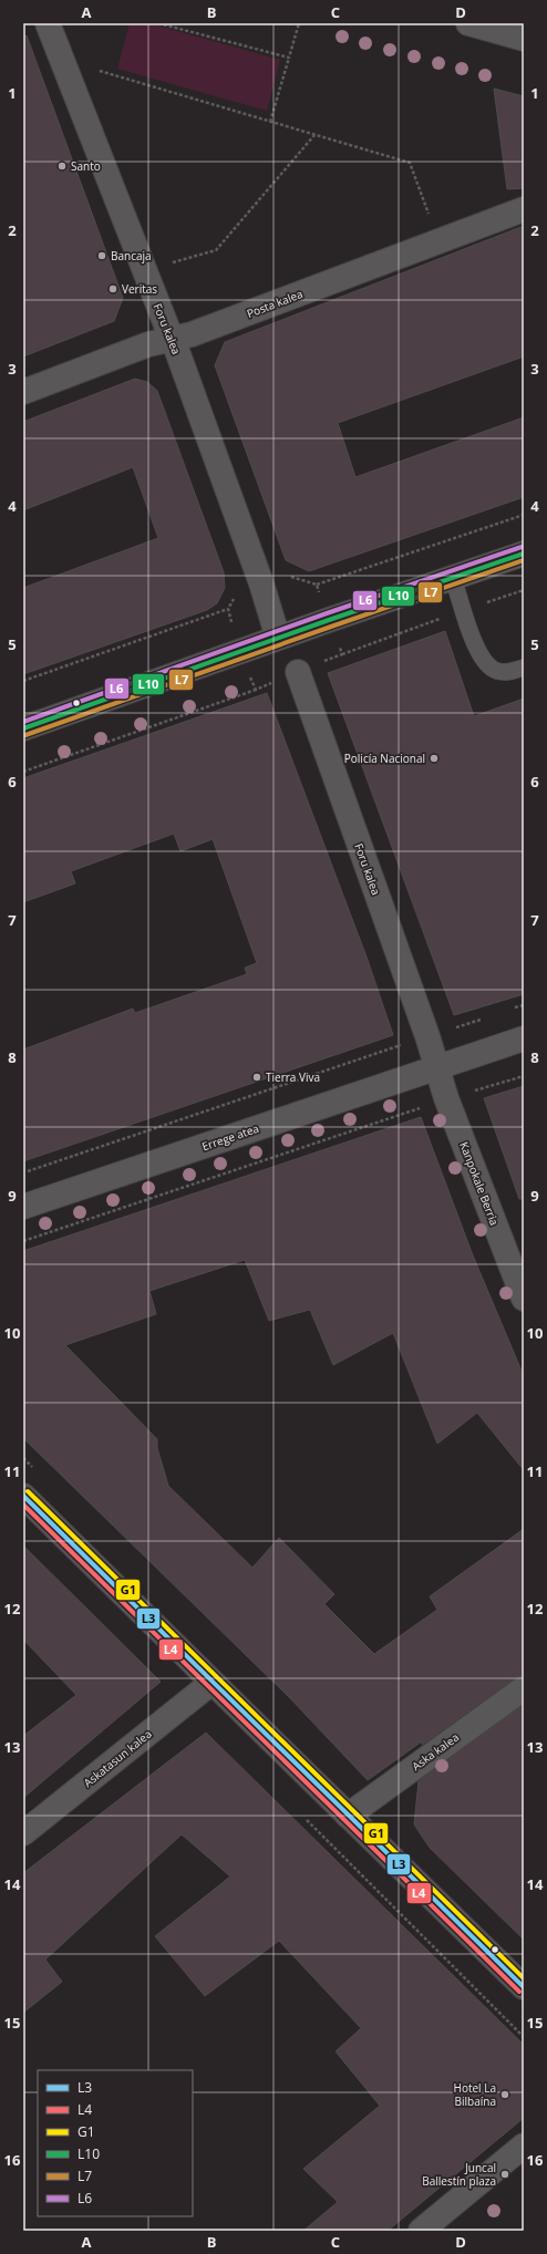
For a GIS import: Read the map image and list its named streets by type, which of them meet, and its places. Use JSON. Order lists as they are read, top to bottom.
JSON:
{
  "streets": {
    "street": [
      "Posta kalea",
      "Foru kalea",
      "Errege atea",
      "Kanpokale Berria",
      "Aska kalea",
      "Askatasun kalea"
    ]
  },
  "crossings": [
    ["Posta kalea", "Foru kalea"],
    ["Foru kalea", "Errege atea"],
    ["Foru kalea", "Kanpokale Berria"],
    ["Errege atea", "Kanpokale Berria"]
  ],
  "places": [
    "Santo",
    "Bancaja",
    "Veritas",
    "Policía Nacional",
    "Tierra Viva",
    "Hotel La Bilbaína",
    "Juncal Ballestín plaza"
  ],
  "lines": [
    "transit line L6",
    "transit line L10",
    "transit line L7",
    "transit line G1",
    "transit line L3",
    "transit line L4"
  ],
  "legend": [
    "L3",
    "L4",
    "G1",
    "L10",
    "L7",
    "L6"
  ],
  "grid": {
    "columns": [
      "A",
      "B",
      "C",
      "D"
    ],
    "rows": [
      "1",
      "2",
      "3",
      "4",
      "5",
      "6",
      "7",
      "8",
      "9",
      "10",
      "11",
      "12",
      "13",
      "14",
      "15",
      "16"
    ]
  }
}
